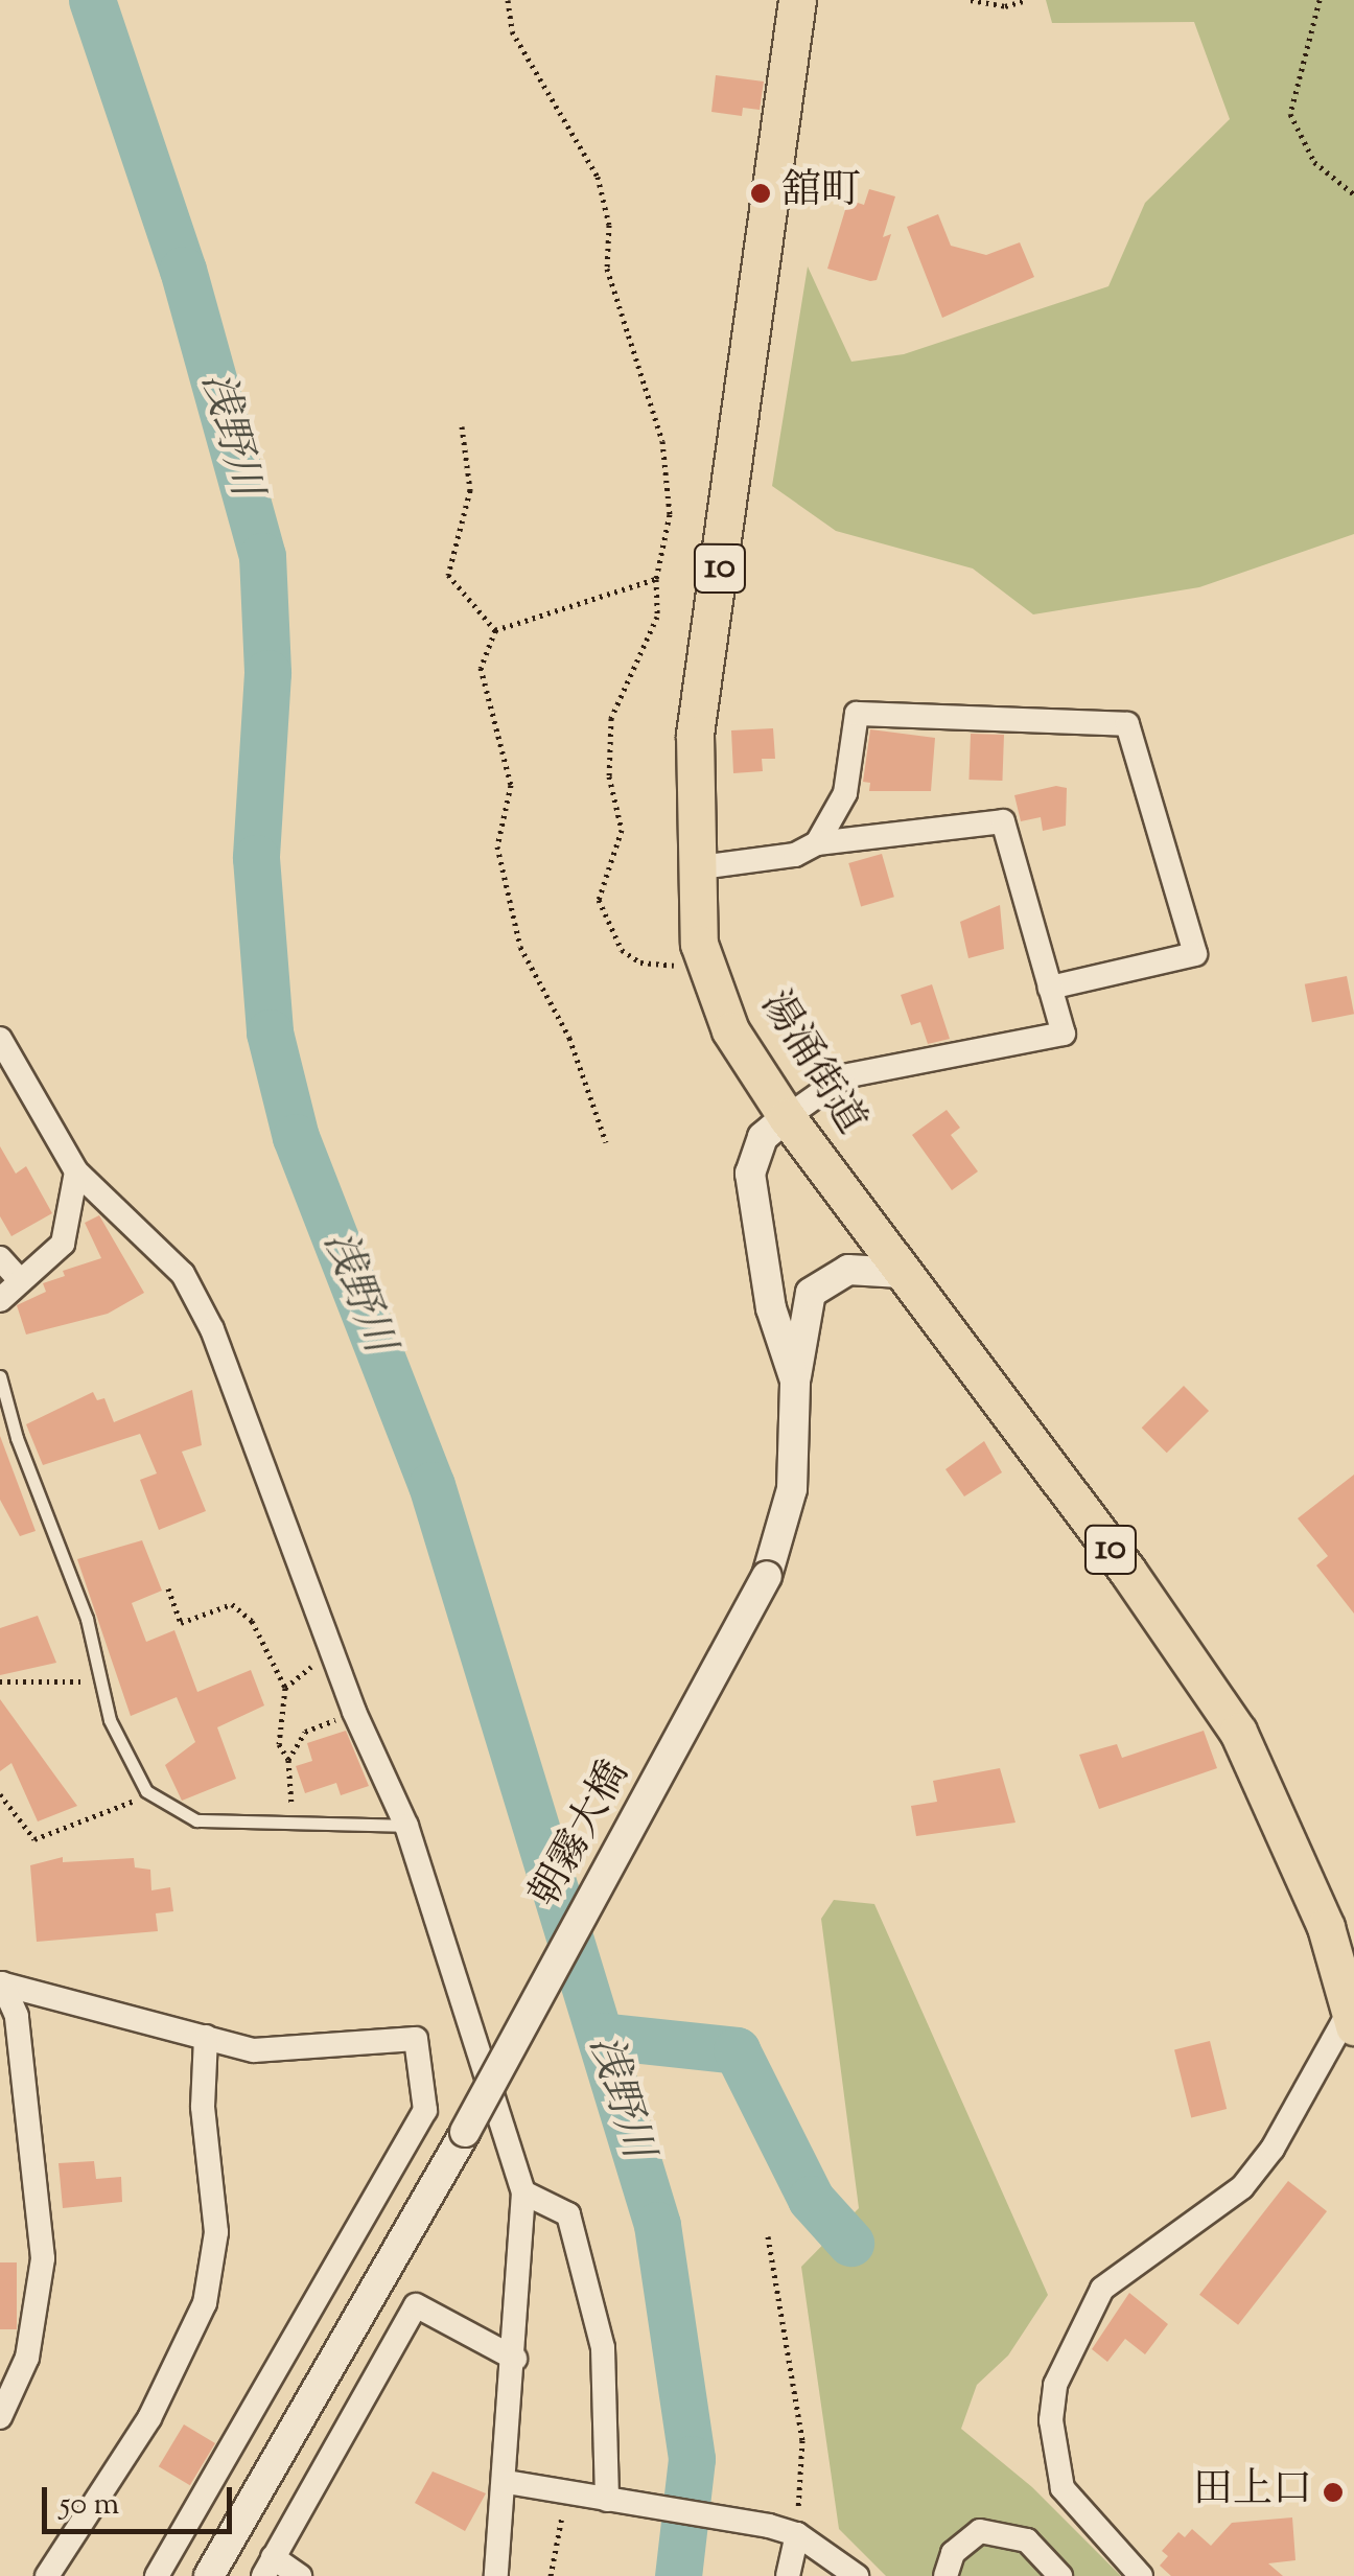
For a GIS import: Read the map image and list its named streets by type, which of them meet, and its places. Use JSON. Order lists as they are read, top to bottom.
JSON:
{
  "streets": {
    "main road": ["10", "湯涌街道"],
    "street": ["朝霧大橋"]
  },
  "water": ["浅野川"],
  "places": ["舘町", "田上口"],
  "scale_bar": "50 m"
}
